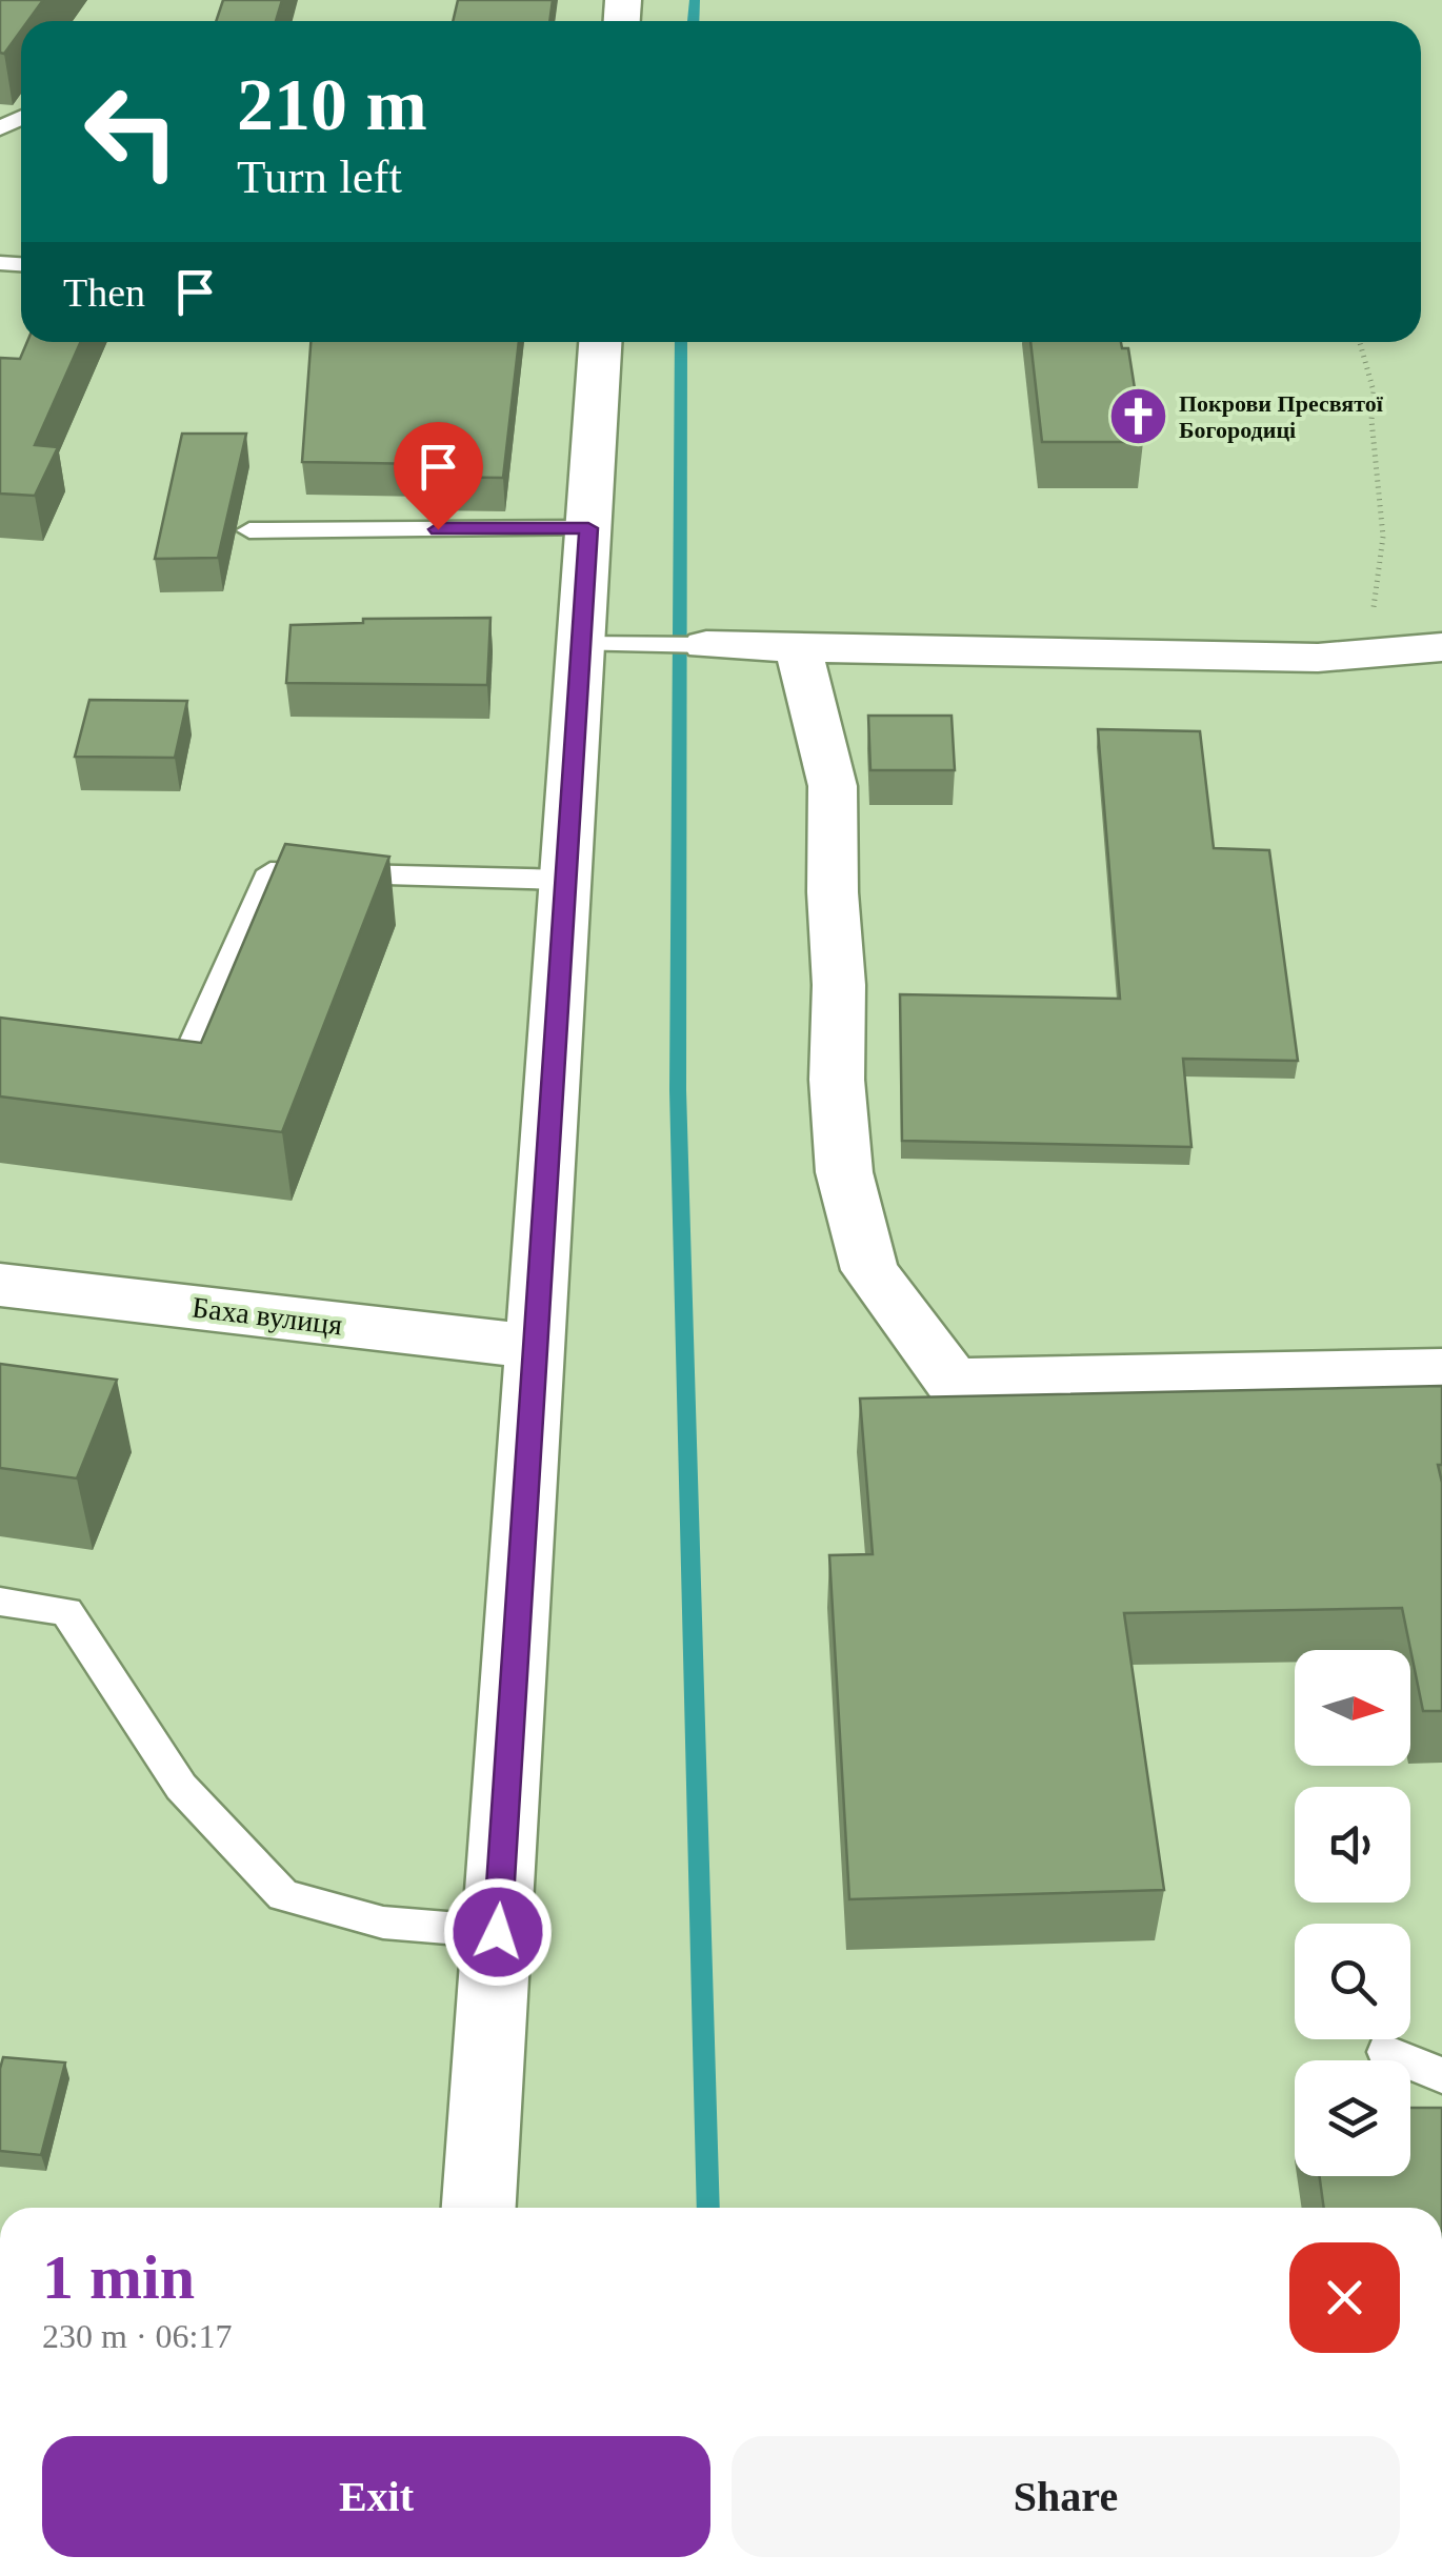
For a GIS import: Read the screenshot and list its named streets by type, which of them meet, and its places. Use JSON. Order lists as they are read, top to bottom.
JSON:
{
  "streets": {
    "street": ["Баха вулиця"]
  },
  "places": {
    "church": ["Покрови Пресвятої Богородиці"]
  },
  "north": "right",
  "page": {
    "turn": ["210 m", "Turn left"],
    "then": "Then",
    "heading": ["1 min", "230 m · 06:17"],
    "buttons": ["Exit", "Share"]
  }
}
